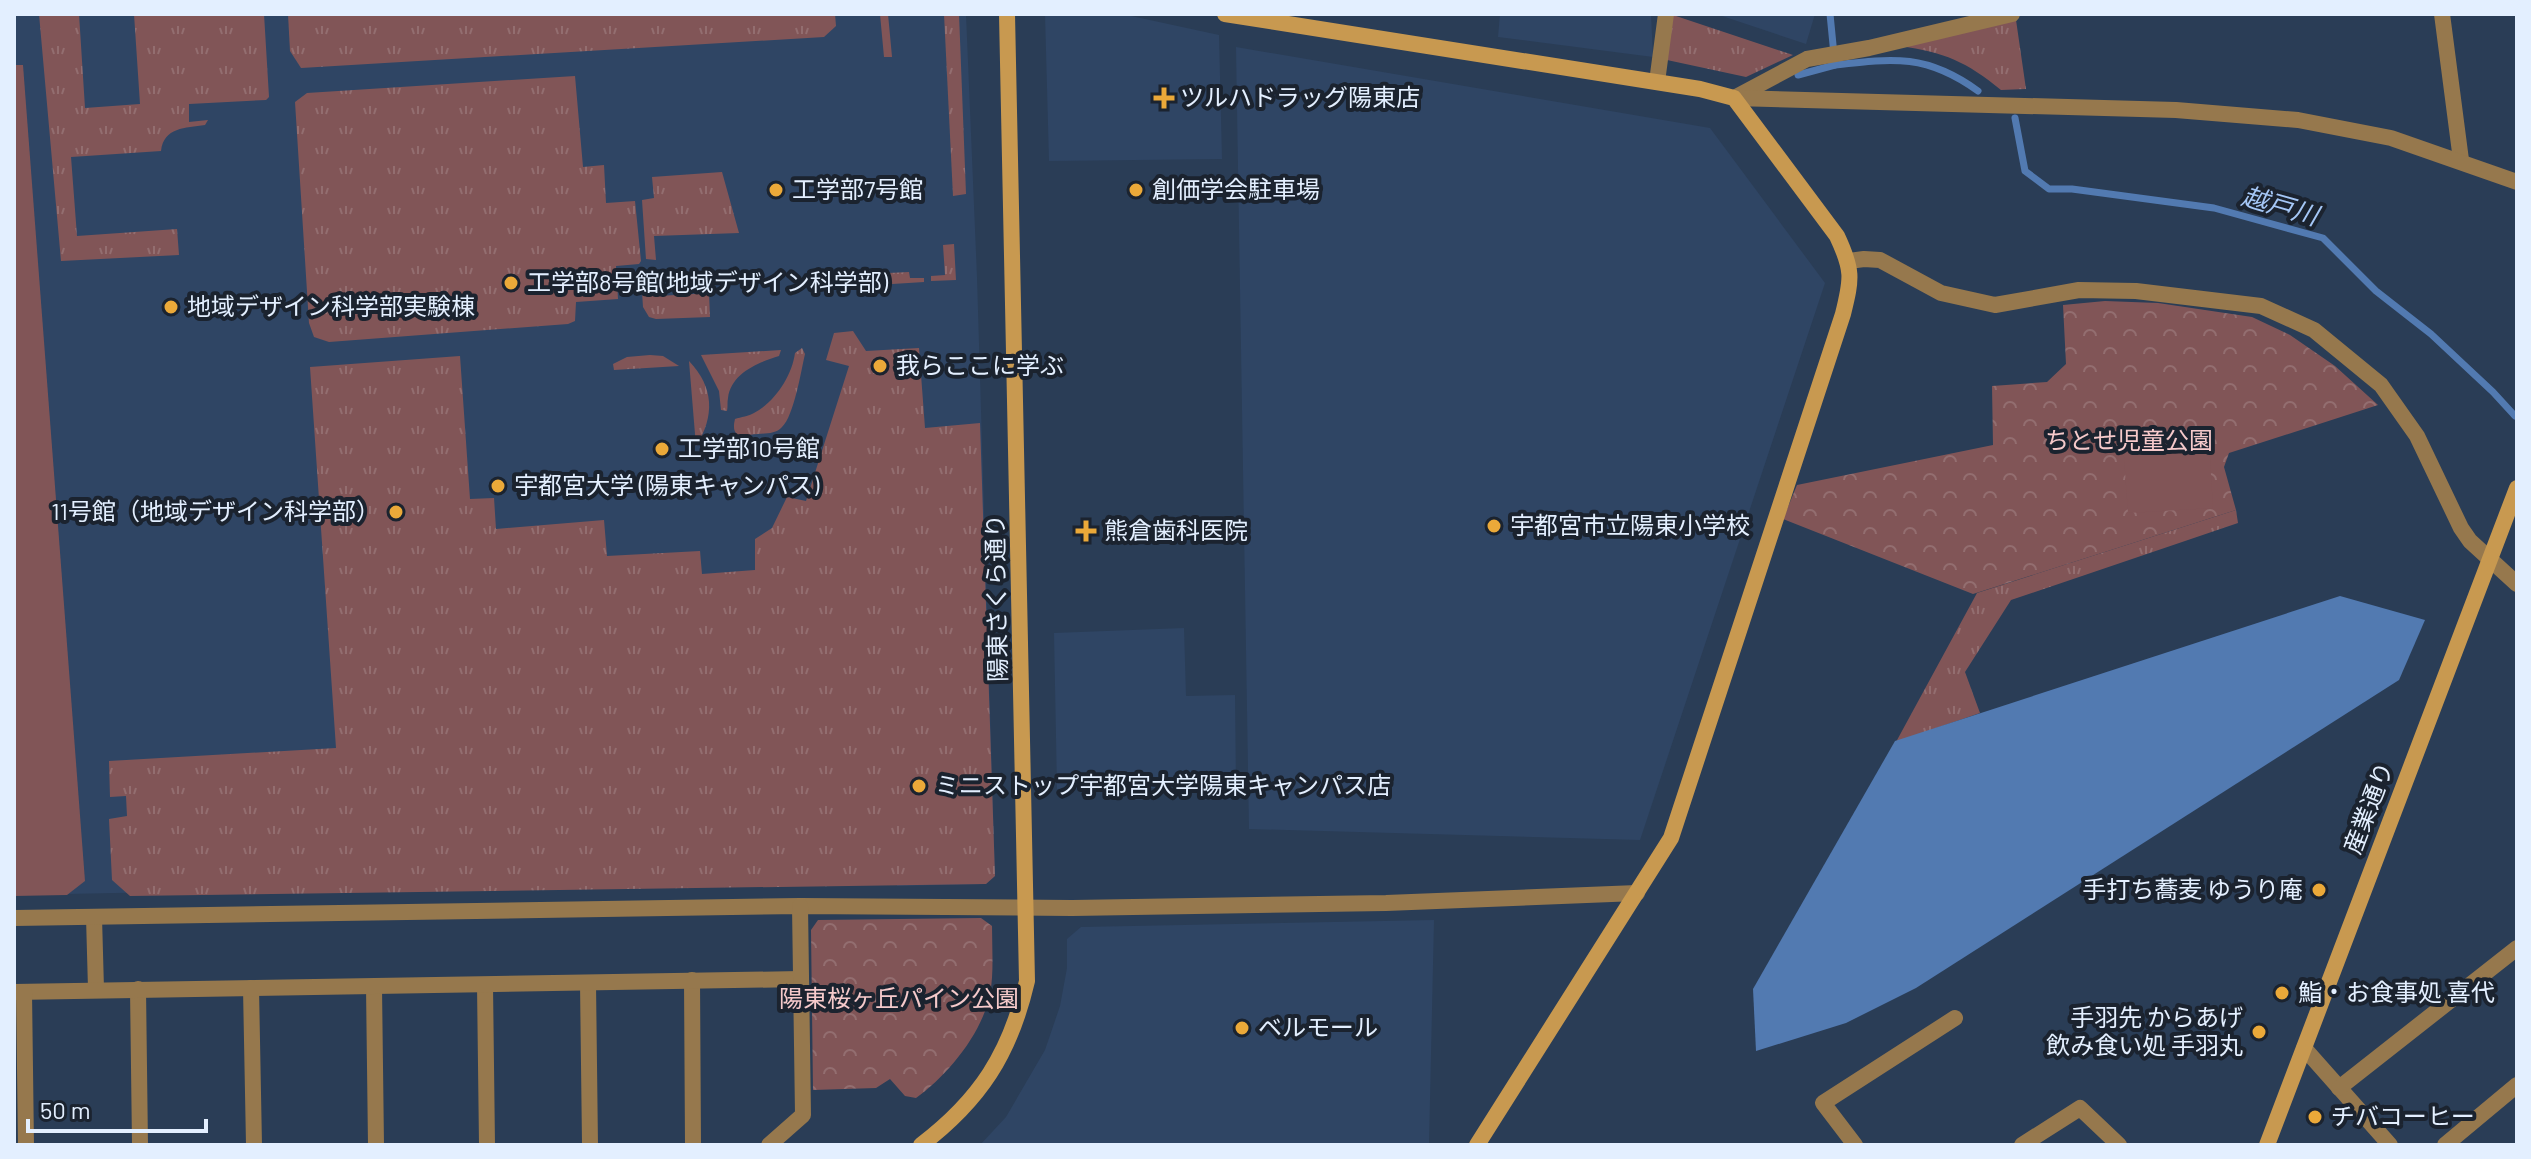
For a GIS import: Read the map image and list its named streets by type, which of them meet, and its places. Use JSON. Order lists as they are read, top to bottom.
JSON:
{
  "streets": {
    "street": ["陽東さくら通り", "産業通り"]
  },
  "water": ["越戸川"],
  "parks": ["ちとせ児童公園", "陽東桜ヶ丘パイン公園"],
  "places": {
    "health": ["ツルハドラッグ陽東店", "熊倉歯科医院"],
    "other": [
      "工学部7号館",
      "創価学会駐車場",
      "工学部8号館(地域デザイン科学部)",
      "地域デザイン科学部実験棟",
      "我らここに学ぶ",
      "工学部10号館",
      "宇都宮大学 (陽東キャンパス)",
      "11号館（地域デザイン科学部）",
      "宇都宮市立陽東小学校",
      "ミニストップ宇都宮大学陽東キャンパス店",
      "手打ち蕎麦 ゆうり庵",
      "鮨・お食事処 喜代",
      "ベルモール",
      "手羽先 からあげ 飲み食い処 手羽丸",
      "チバコーヒー"
    ]
  },
  "scale_bar": "50 m"
}
